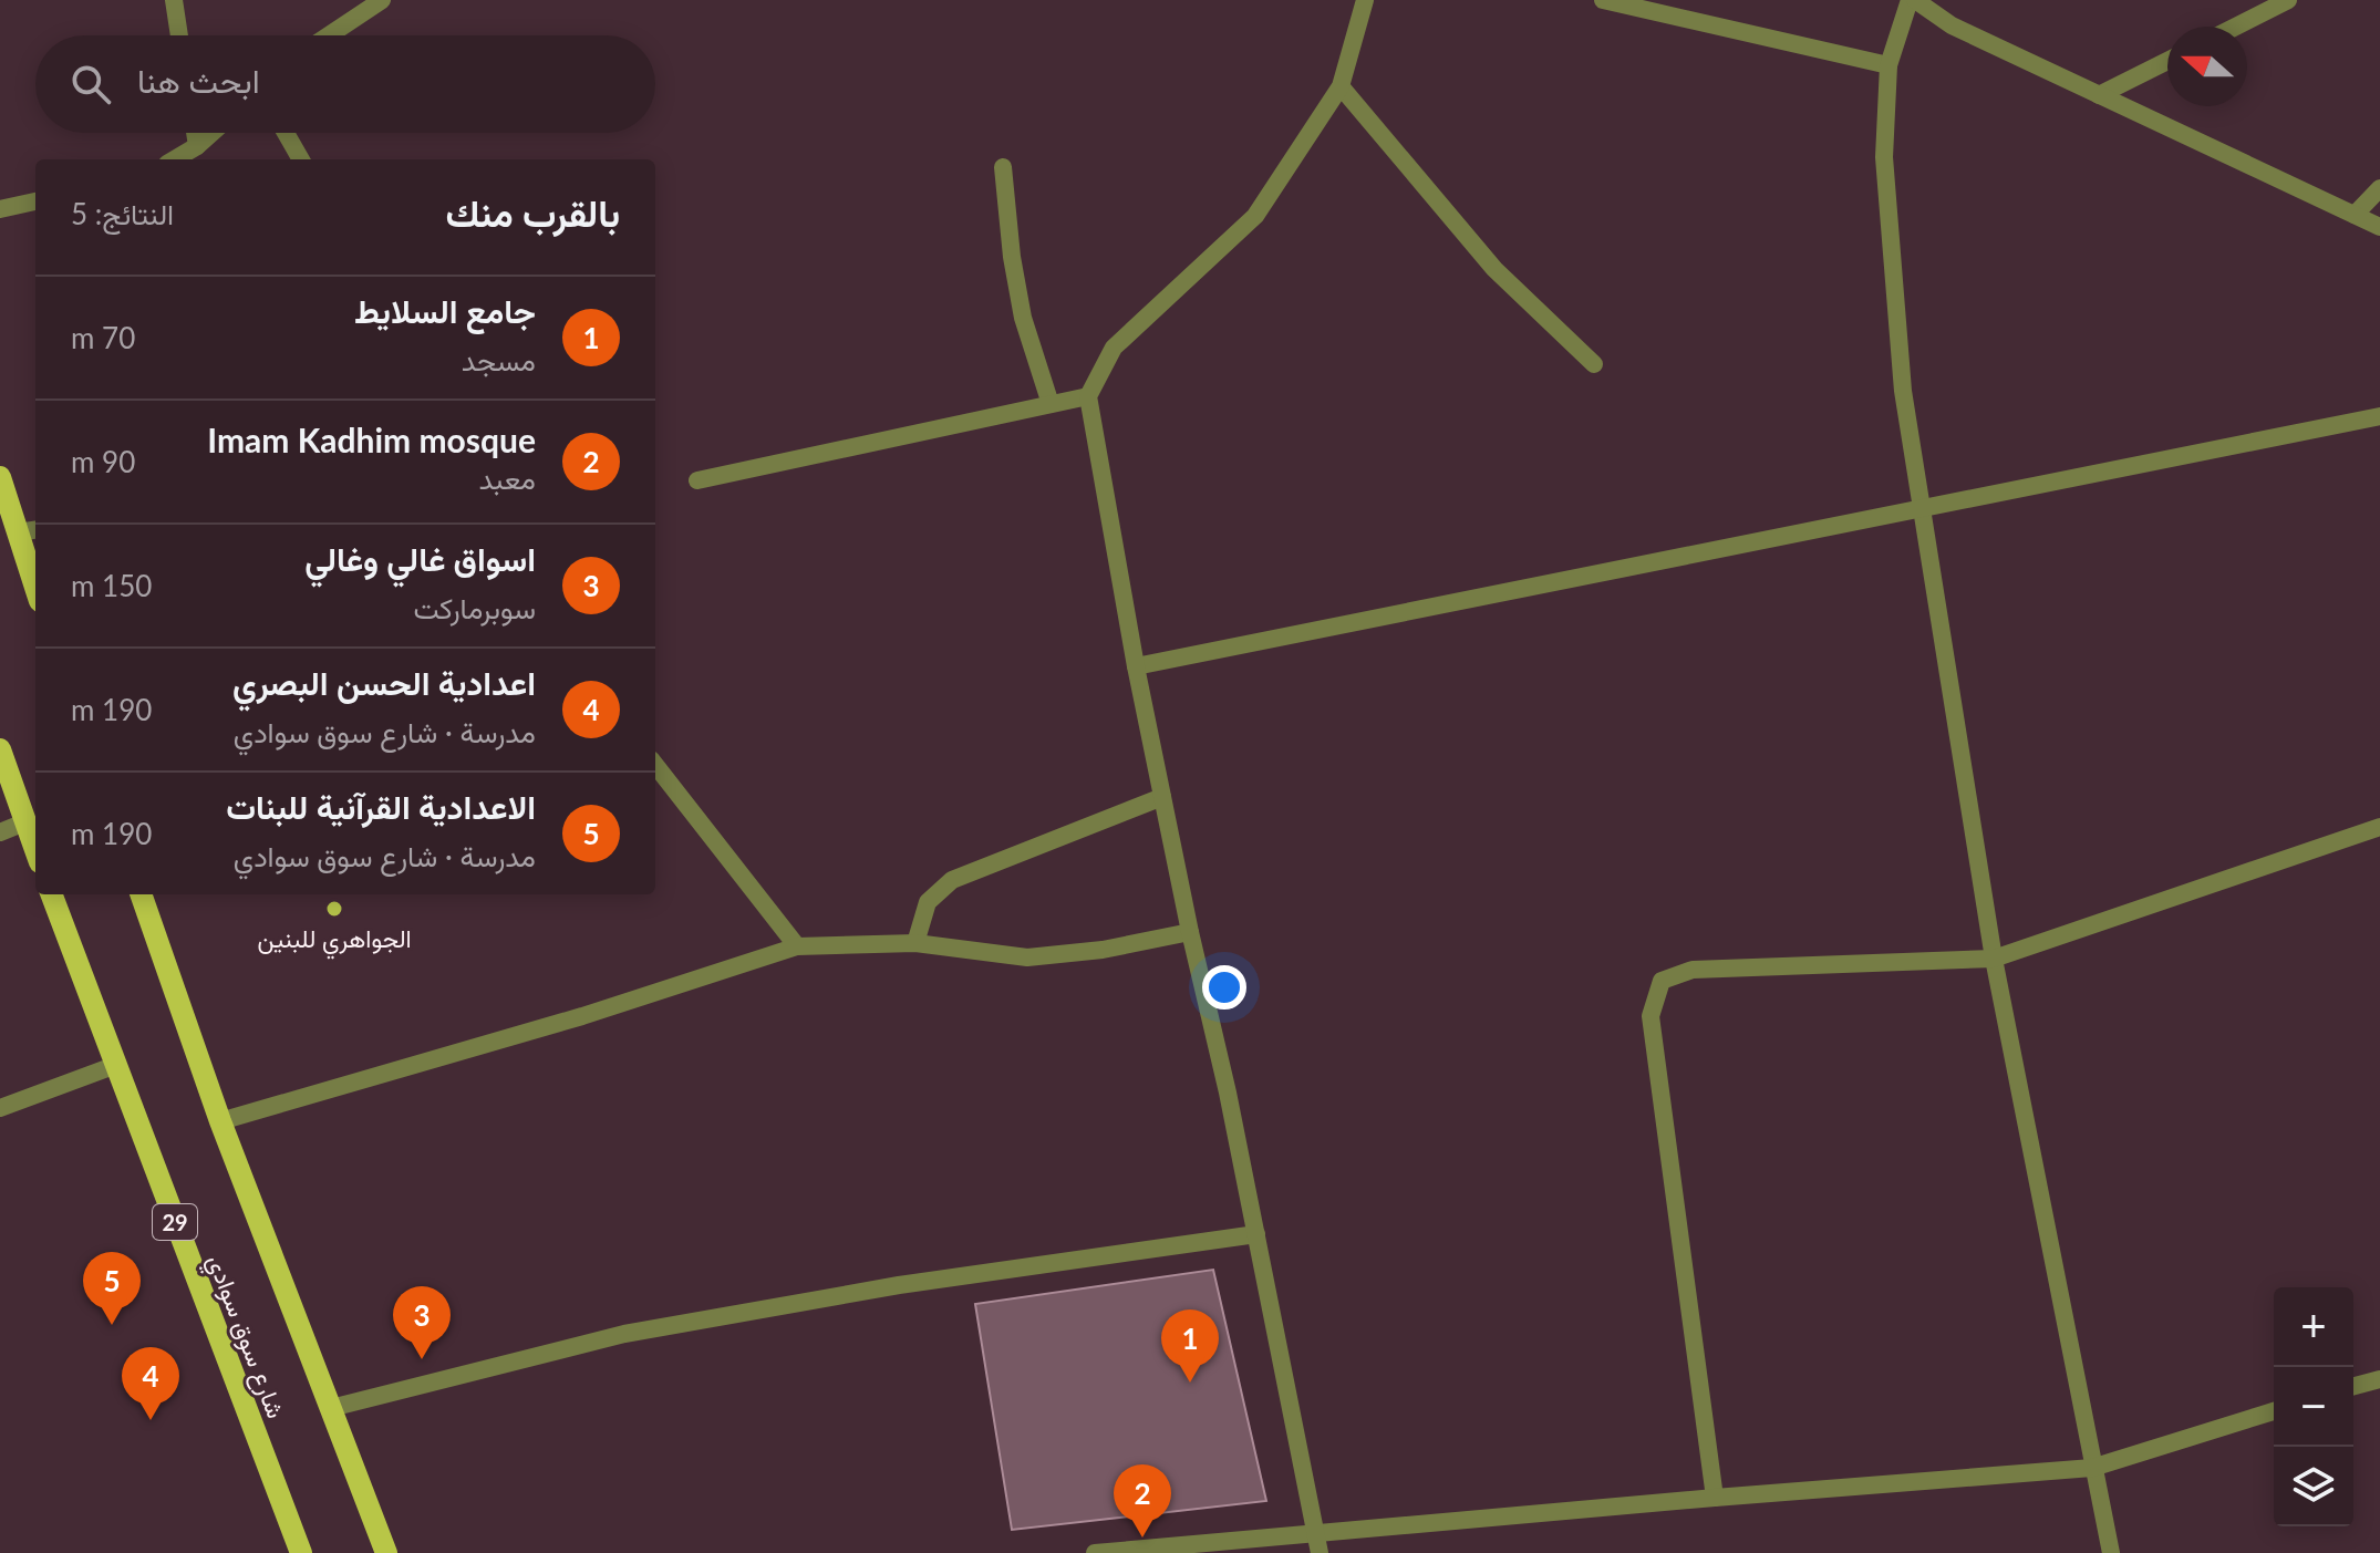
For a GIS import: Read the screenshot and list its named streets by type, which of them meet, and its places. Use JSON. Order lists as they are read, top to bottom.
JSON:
{
  "streets": {
    "main road": ["29", "شارع سوق سوادي"]
  },
  "places": ["الجواهري للبنين"],
  "north": "left",
  "page": {
    "search": "ابحث هنا",
    "heading": ["بالقرب منك", "النتائج: 5"],
    "list": [
      {
        "mark": "1",
        "name": "جامع السلايط",
        "note": "مسجد",
        "value": "70 m"
      },
      {
        "mark": "2",
        "name": "Imam Kadhim mosque",
        "note": "معبد",
        "value": "90 m"
      },
      {
        "mark": "3",
        "name": "اسواق غالي وغالي",
        "note": "سوبرماركت",
        "value": "150 m"
      },
      {
        "mark": "4",
        "name": "اعدادية الحسن البصري",
        "note": "مدرسة · شارع سوق سوادي",
        "value": "190 m"
      },
      {
        "mark": "5",
        "name": "الاعدادية القرآنية للبنات",
        "note": "مدرسة · شارع سوق سوادي",
        "value": "190 m"
      }
    ],
    "pins": [
      "5",
      "3",
      "1",
      "4",
      "2"
    ],
    "map_buttons": ["+", "−"]
  }
}
